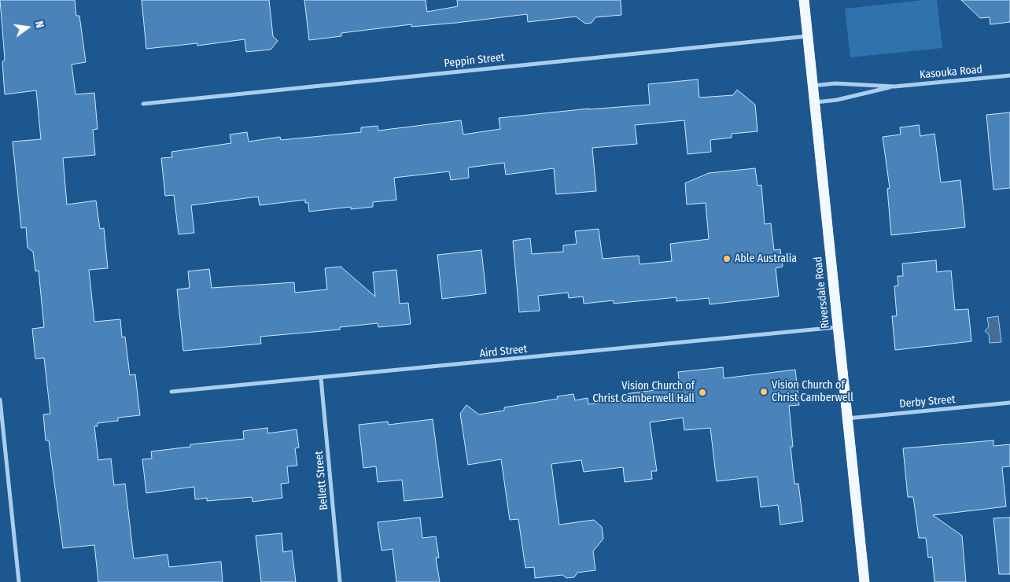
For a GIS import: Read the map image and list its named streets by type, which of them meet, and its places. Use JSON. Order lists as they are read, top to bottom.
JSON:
{
  "streets": {
    "main road": ["Riversdale Road"],
    "street": [
      "Peppin Street",
      "Kasouka Road",
      "Aird Street",
      "Derby Street",
      "Bellett Street"
    ]
  },
  "crossings": [
    ["Peppin Street", "Riversdale Road"],
    ["Kasouka Road", "Riversdale Road"],
    ["Riversdale Road", "Aird Street"],
    ["Riversdale Road", "Derby Street"],
    ["Aird Street", "Bellett Street"]
  ],
  "places": ["Able Australia", "Vision Church of Christ Camberwell", "Vision Church of Christ Camberwell Hall"],
  "north": "right"
}
